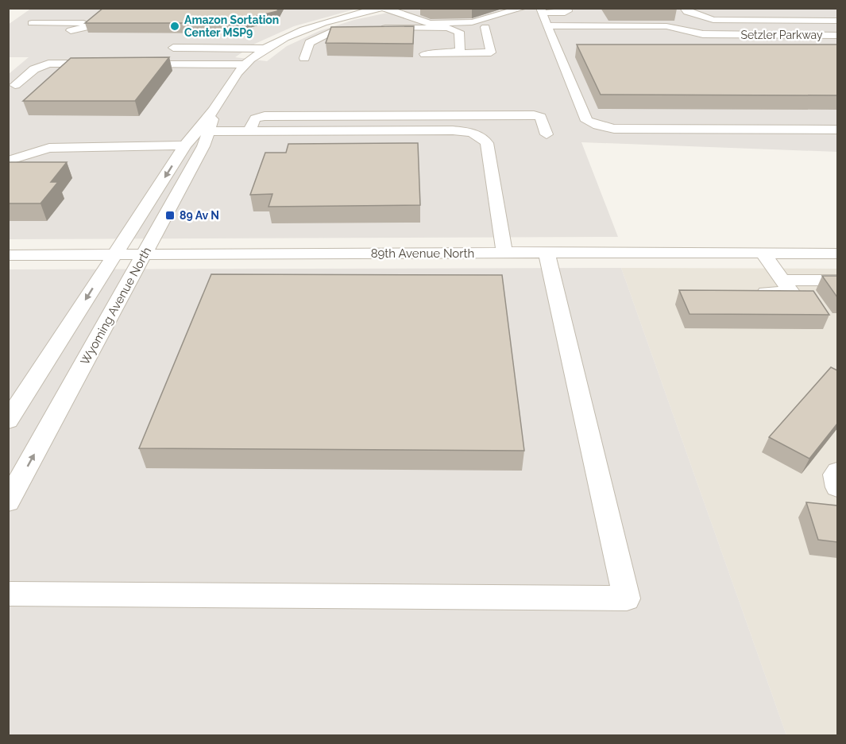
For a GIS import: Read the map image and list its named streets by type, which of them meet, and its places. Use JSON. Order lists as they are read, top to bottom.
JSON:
{
  "streets": {
    "street": ["Setzler Parkway", "89th Avenue North", "Wyoming Avenue North"]
  },
  "crossings": [
    ["89th Avenue North", "Wyoming Avenue North"]
  ],
  "places": {
    "other": ["Amazon Sortation Center MSP9"],
    "transit": ["89 Av N"]
  }
}
